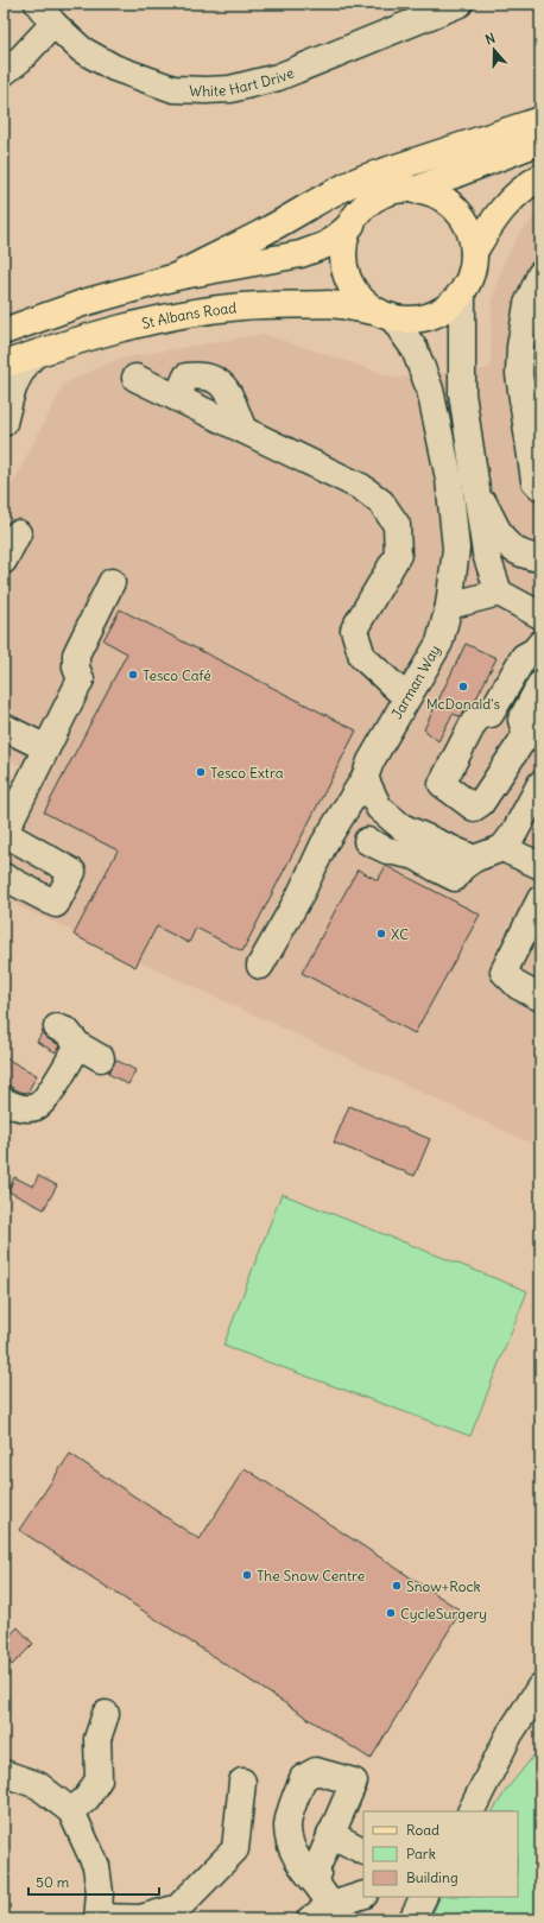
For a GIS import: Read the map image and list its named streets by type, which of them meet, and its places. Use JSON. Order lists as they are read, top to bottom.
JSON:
{
  "streets": {
    "main road": ["St Albans Road"],
    "street": ["White Hart Drive", "Jarman Way"]
  },
  "crossings": [
    ["St Albans Road", "Jarman Way"]
  ],
  "places": [
    "Tesco Café",
    "McDonald's",
    "Tesco Extra",
    "XC",
    "The Snow Centre",
    "Snow+Rock",
    "CycleSurgery"
  ],
  "legend": ["Road", "Park", "Building"],
  "scale_bar": "50 m",
  "north": "top"
}
